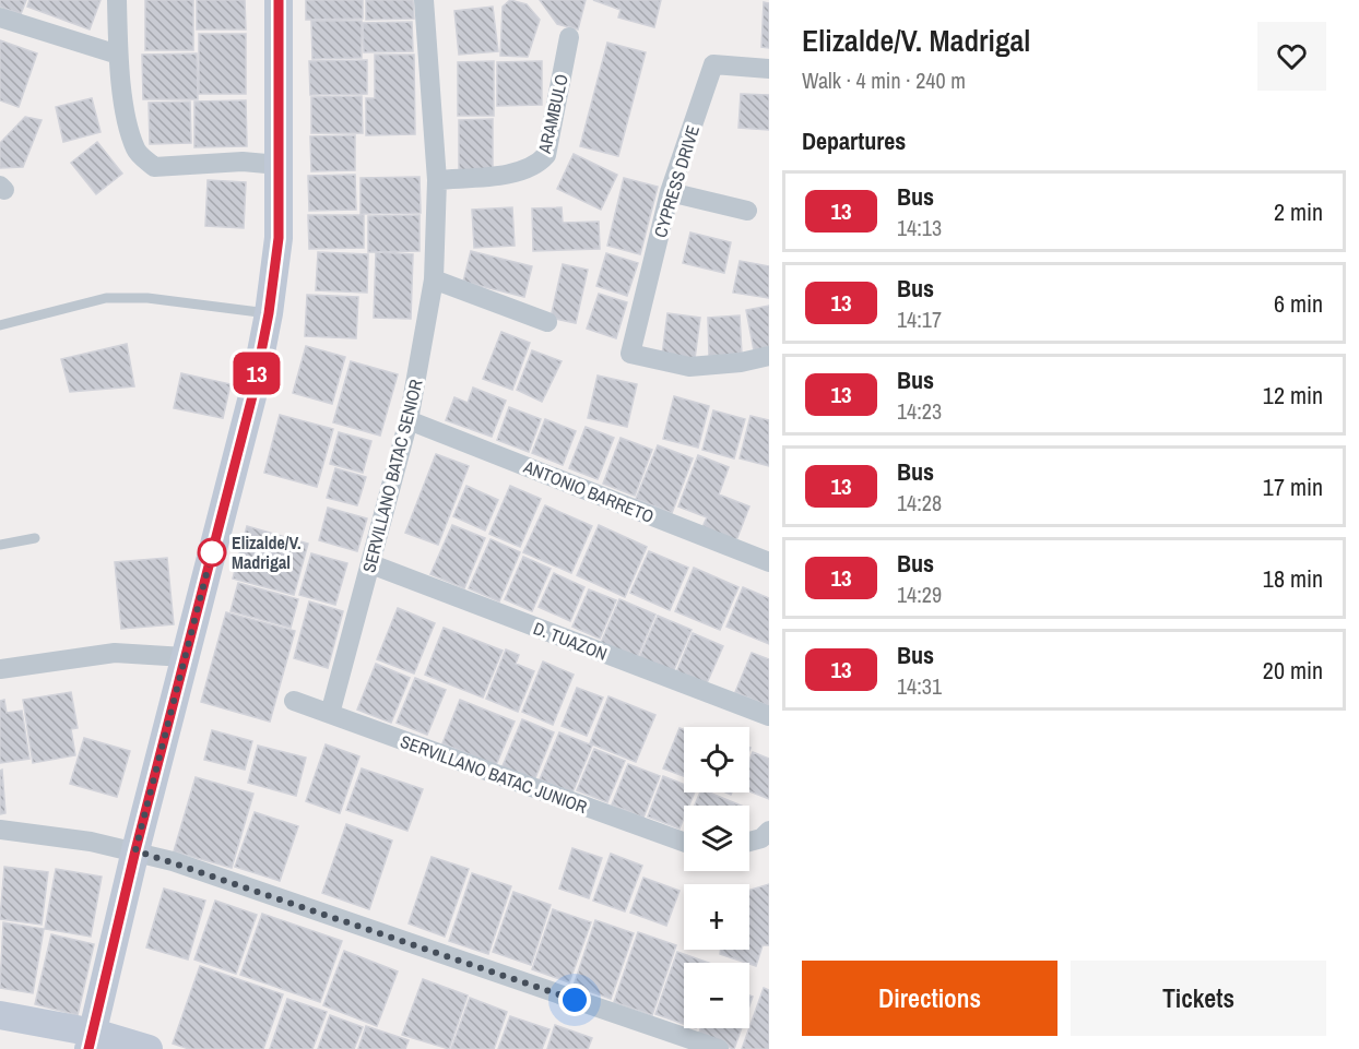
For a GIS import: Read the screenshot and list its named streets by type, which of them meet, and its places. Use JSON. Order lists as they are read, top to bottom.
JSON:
{
  "streets": {
    "street": [
      "ARAMBULO",
      "CYPRESS DRIVE",
      "SERVILLANO BATAC SENIOR",
      "ANTONIO BARRETO",
      "D. TUAZON",
      "SERVILLANO BATAC JUNIOR"
    ]
  },
  "crossings": [
    ["ARAMBULO", "SERVILLANO BATAC SENIOR"],
    ["SERVILLANO BATAC SENIOR", "ANTONIO BARRETO"],
    ["SERVILLANO BATAC SENIOR", "D. TUAZON"],
    ["SERVILLANO BATAC SENIOR", "SERVILLANO BATAC JUNIOR"]
  ],
  "places": ["Elizalde/V. Madrigal"],
  "lines": ["bus line 13"],
  "page": {
    "on_map": "13",
    "heading": [
      ["Elizalde/V. Madrigal", "Walk · 4 min · 240 m"],
      "Departures"
    ],
    "list": [
      {
        "mark": "13",
        "name": "Bus",
        "note": "14:13",
        "value": "2 min"
      },
      {
        "mark": "13",
        "name": "Bus",
        "note": "14:17",
        "value": "6 min"
      },
      {
        "mark": "13",
        "name": "Bus",
        "note": "14:23",
        "value": "12 min"
      },
      {
        "mark": "13",
        "name": "Bus",
        "note": "14:28",
        "value": "17 min"
      },
      {
        "mark": "13",
        "name": "Bus",
        "note": "14:29",
        "value": "18 min"
      },
      {
        "mark": "13",
        "name": "Bus",
        "note": "14:31",
        "value": "20 min"
      }
    ],
    "map_buttons": ["+", "−"],
    "buttons": ["Directions", "Tickets"]
  }
}
